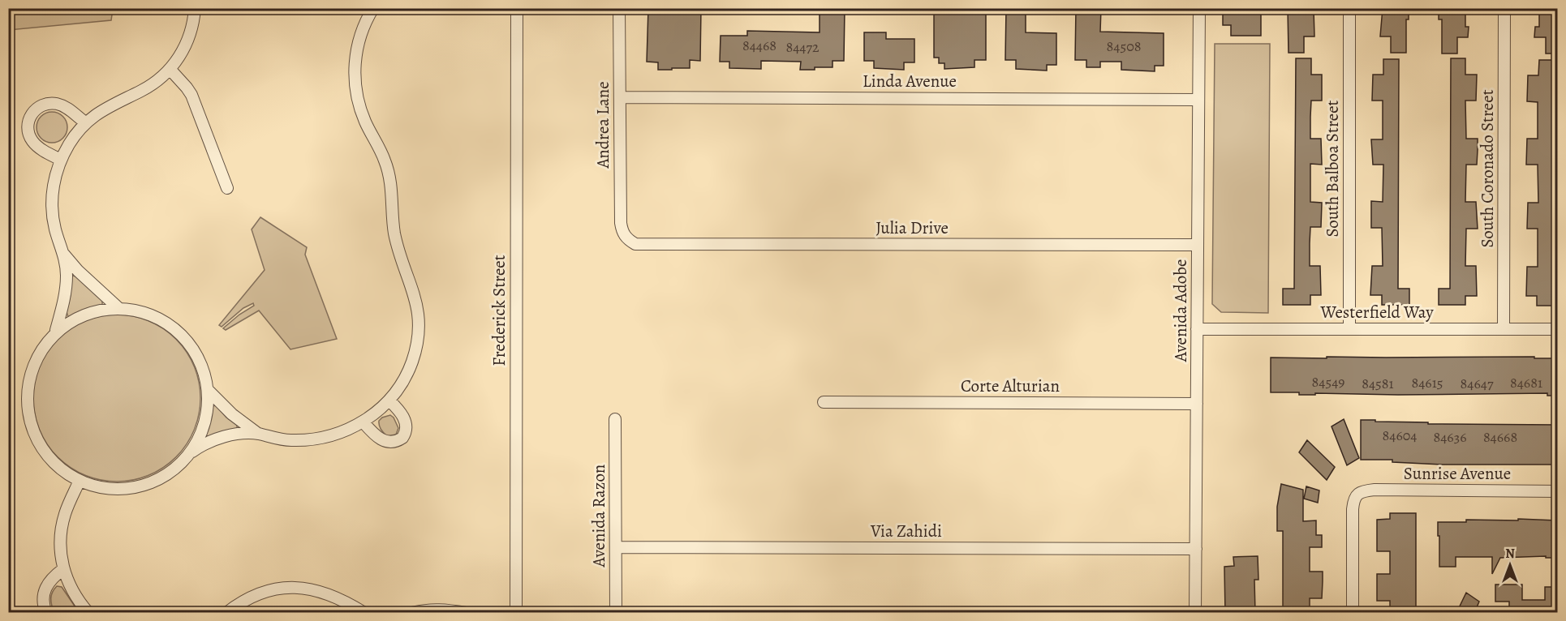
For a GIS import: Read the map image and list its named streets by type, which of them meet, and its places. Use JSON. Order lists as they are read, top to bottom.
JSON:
{
  "streets": {
    "street": [
      "Linda Avenue",
      "Andrea Lane",
      "South Balboa Street",
      "South Coronado Street",
      "Julia Drive",
      "Frederick Street",
      "Avenida Adobe",
      "Westerfield Way",
      "Corte Alturian",
      "Sunrise Avenue",
      "Avenida Razon",
      "Via Zahidi"
    ]
  },
  "crossings": [
    ["Linda Avenue", "Andrea Lane"],
    ["Linda Avenue", "Avenida Adobe"],
    ["Andrea Lane", "Julia Drive"],
    ["South Balboa Street", "Westerfield Way"],
    ["South Coronado Street", "Westerfield Way"],
    ["Julia Drive", "Avenida Adobe"],
    ["Avenida Adobe", "Westerfield Way"],
    ["Avenida Adobe", "Corte Alturian"],
    ["Avenida Adobe", "Via Zahidi"],
    ["Avenida Razon", "Via Zahidi"]
  ],
  "house_numbers": [
    "84468",
    "84508",
    "84472",
    "84549",
    "84615",
    "84681",
    "84581",
    "84647",
    "84604",
    "84636",
    "84668"
  ],
  "north": "top"
}
